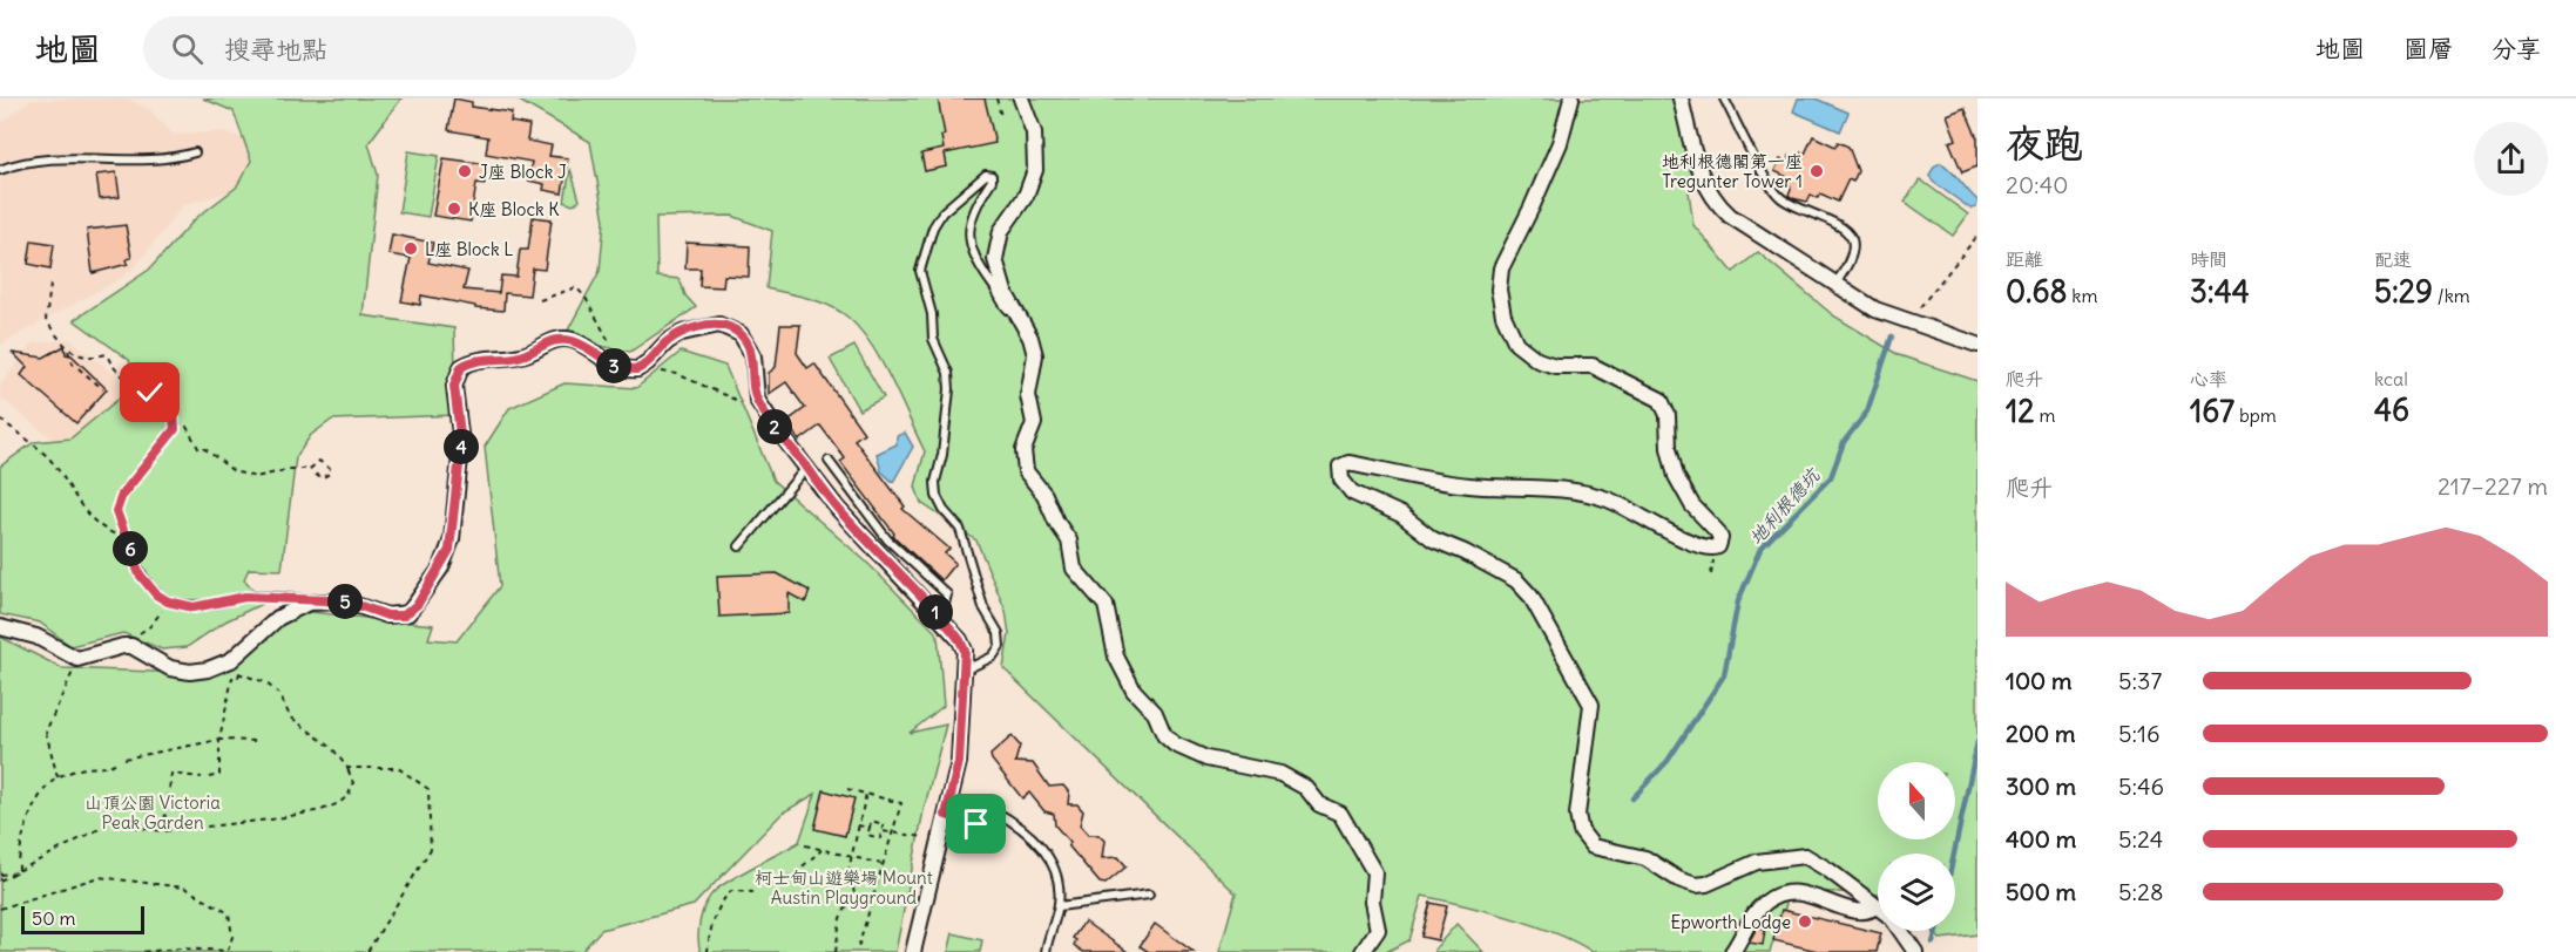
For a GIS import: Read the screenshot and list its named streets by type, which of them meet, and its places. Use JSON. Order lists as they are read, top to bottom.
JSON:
{
  "water": ["地利根德坑"],
  "parks": ["山頂公園 Victoria Peak Garden", "柯士甸山遊樂場 Mount Austin Playground"],
  "places": [
    "J座 Block J",
    "地利根德閣第一座 Tregunter Tower 1",
    "K座 Block K",
    "L座 Block L",
    "Epworth Lodge"
  ],
  "scale_bar": "50 m",
  "north": "top",
  "page": {
    "header": "地圖",
    "search": "搜尋地點",
    "nav": ["地圖", "圖層", "分享"],
    "heading": ["夜跑", "20:40"],
    "stats": [
      ["距離", "0.68 km"],
      ["時間", "3:44"],
      ["配速", "5:29 /km"],
      ["爬升", "12 m"],
      ["心率", "167 bpm"],
      ["kcal", "46"]
    ],
    "pins": [
      "3",
      "2",
      "4",
      "6",
      "5",
      "1"
    ],
    "chart": ["爬升", "217–227 m"],
    "list": [
      {
        "name": "100 m",
        "note": "5:37"
      },
      {
        "name": "200 m",
        "note": "5:16"
      },
      {
        "name": "300 m",
        "note": "5:46"
      },
      {
        "name": "400 m",
        "note": "5:24"
      },
      {
        "name": "500 m",
        "note": "5:28"
      }
    ],
    "scale": "50 m"
  }
}
